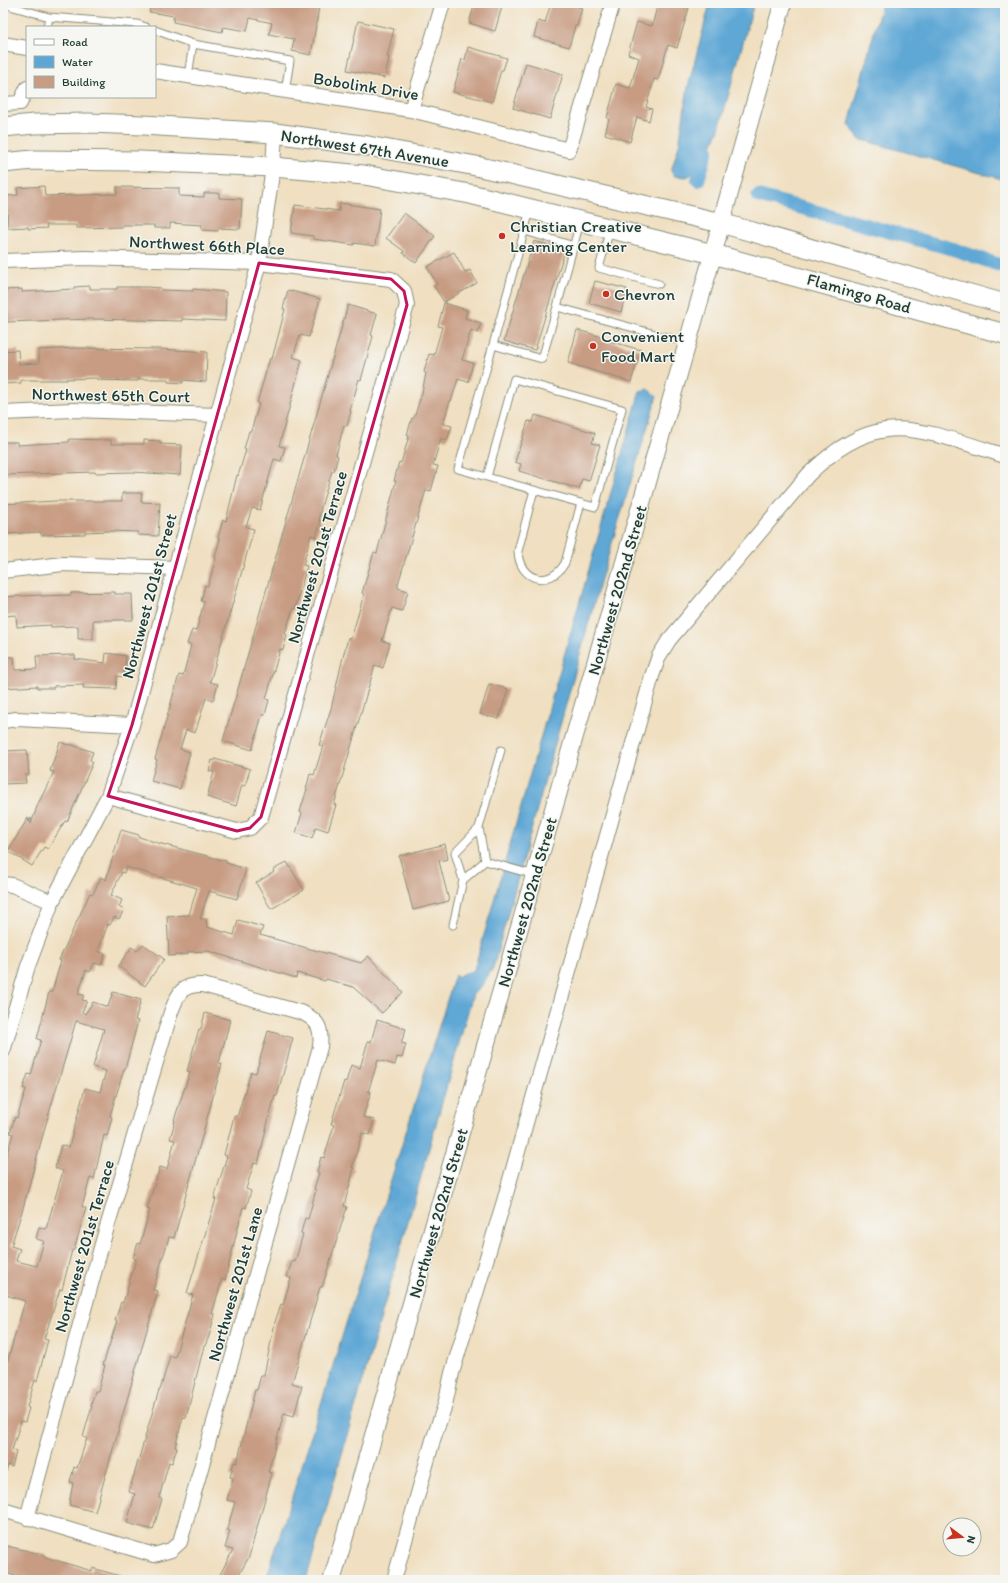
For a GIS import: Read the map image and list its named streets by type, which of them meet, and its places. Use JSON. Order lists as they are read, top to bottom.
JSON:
{
  "streets": {
    "main road": ["Northwest 67th Avenue", "Flamingo Road"],
    "street": [
      "Bobolink Drive",
      "Northwest 66th Place",
      "Northwest 65th Court",
      "Northwest 201st Terrace",
      "Northwest 202nd Street",
      "Northwest 201st Street",
      "Northwest 201st Lane"
    ]
  },
  "crossings": [
    ["Northwest 67th Avenue", "Flamingo Road"],
    ["Northwest 67th Avenue", "Northwest 202nd Street"],
    ["Northwest 67th Avenue", "Northwest 201st Street"],
    ["Northwest 66th Place", "Northwest 201st Terrace"],
    ["Northwest 66th Place", "Northwest 201st Street"],
    ["Flamingo Road", "Northwest 202nd Street"],
    ["Northwest 65th Court", "Northwest 201st Street"],
    ["Northwest 201st Terrace", "Northwest 201st Street"],
    ["Northwest 201st Terrace", "Northwest 201st Lane"]
  ],
  "places": ["Christian Creative Learning Center", "Chevron", "Convenient Food Mart"],
  "legend": ["Road", "Water", "Building"],
  "north": "right"
}
